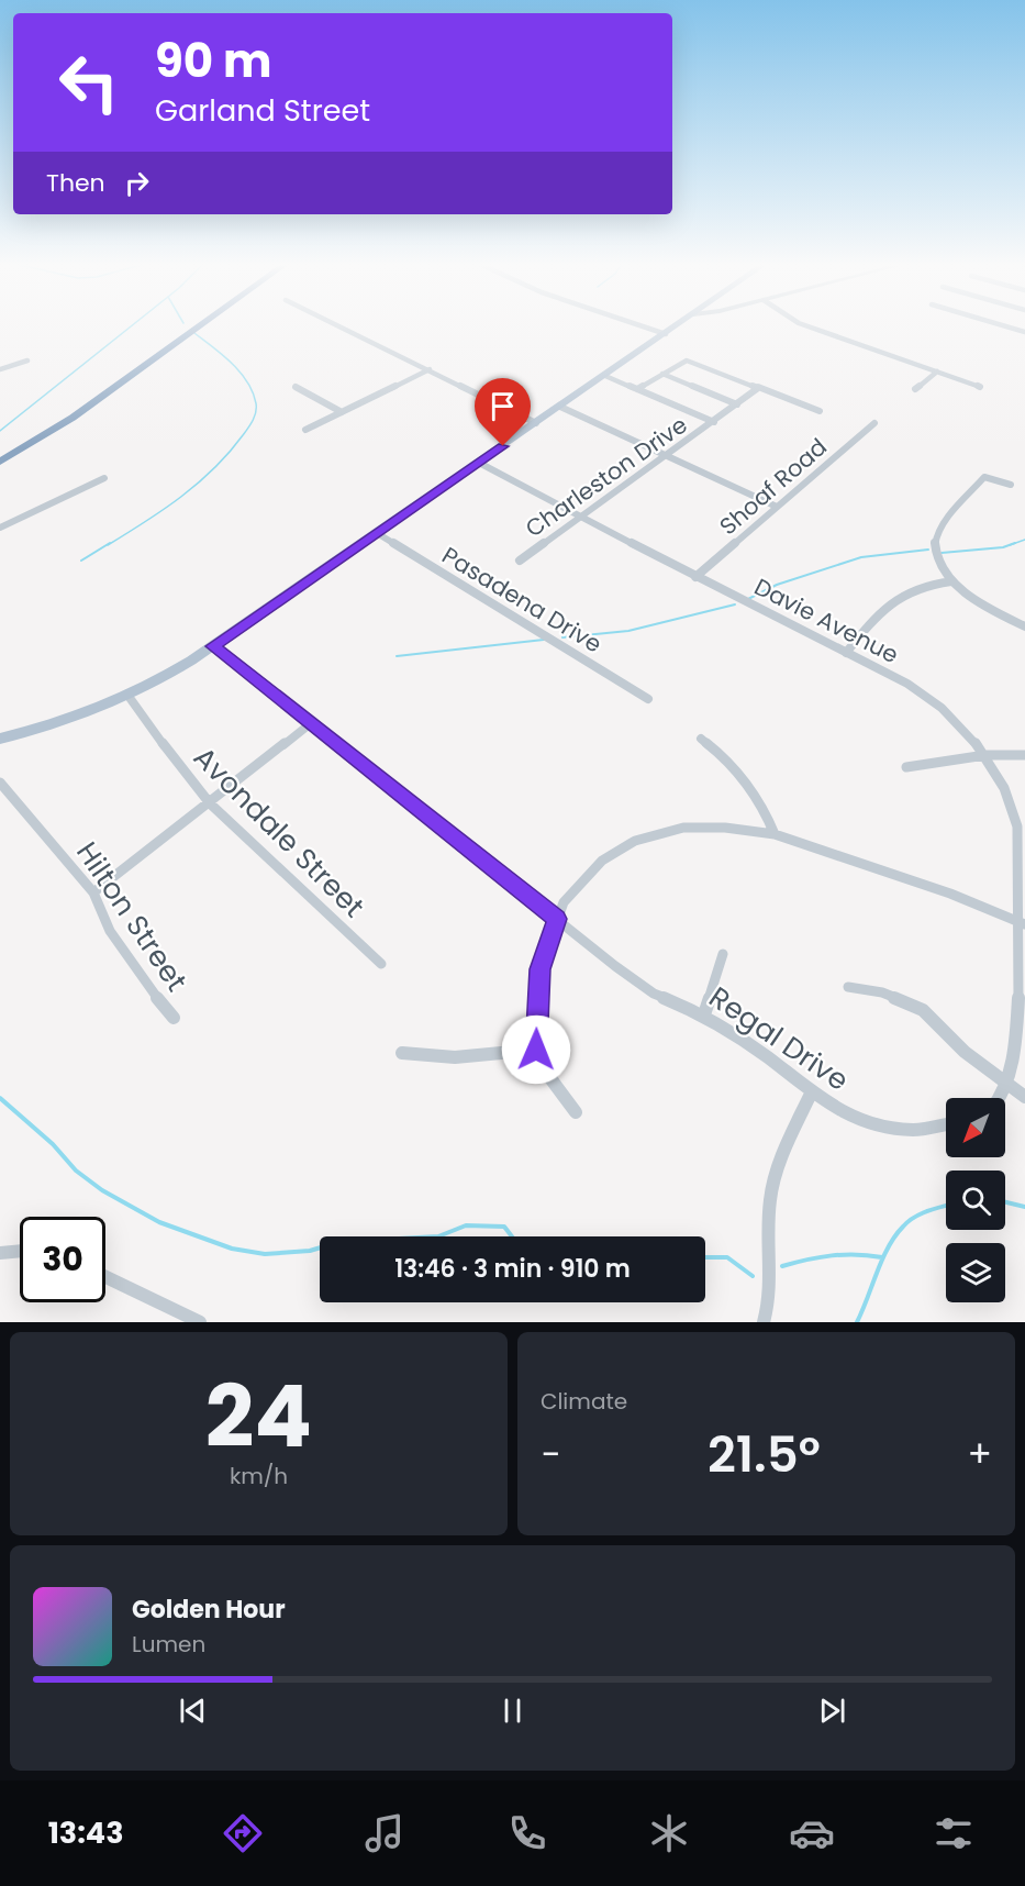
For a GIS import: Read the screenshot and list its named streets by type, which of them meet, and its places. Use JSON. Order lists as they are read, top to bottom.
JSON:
{
  "streets": {
    "street": [
      "Charleston Drive",
      "Shoaf Road",
      "Pasadena Drive",
      "Davie Avenue",
      "Avondale Street",
      "Hilton Street",
      "Regal Drive"
    ]
  },
  "crossings": [
    ["Charleston Drive", "Davie Avenue"],
    ["Shoaf Road", "Davie Avenue"]
  ],
  "north": "bottom left",
  "page": {
    "turn": ["90 m", "Garland Street"],
    "then": "Then",
    "limit": "30",
    "trip": "13:46 · 3 min · 910 m",
    "tile": [
      ["24", "km/h"],
      "Climate"
    ],
    "heat": ["−", "21.5°", "+"],
    "song": ["Golden Hour", "Lumen"],
    "tabs": "13:43"
  }
}
